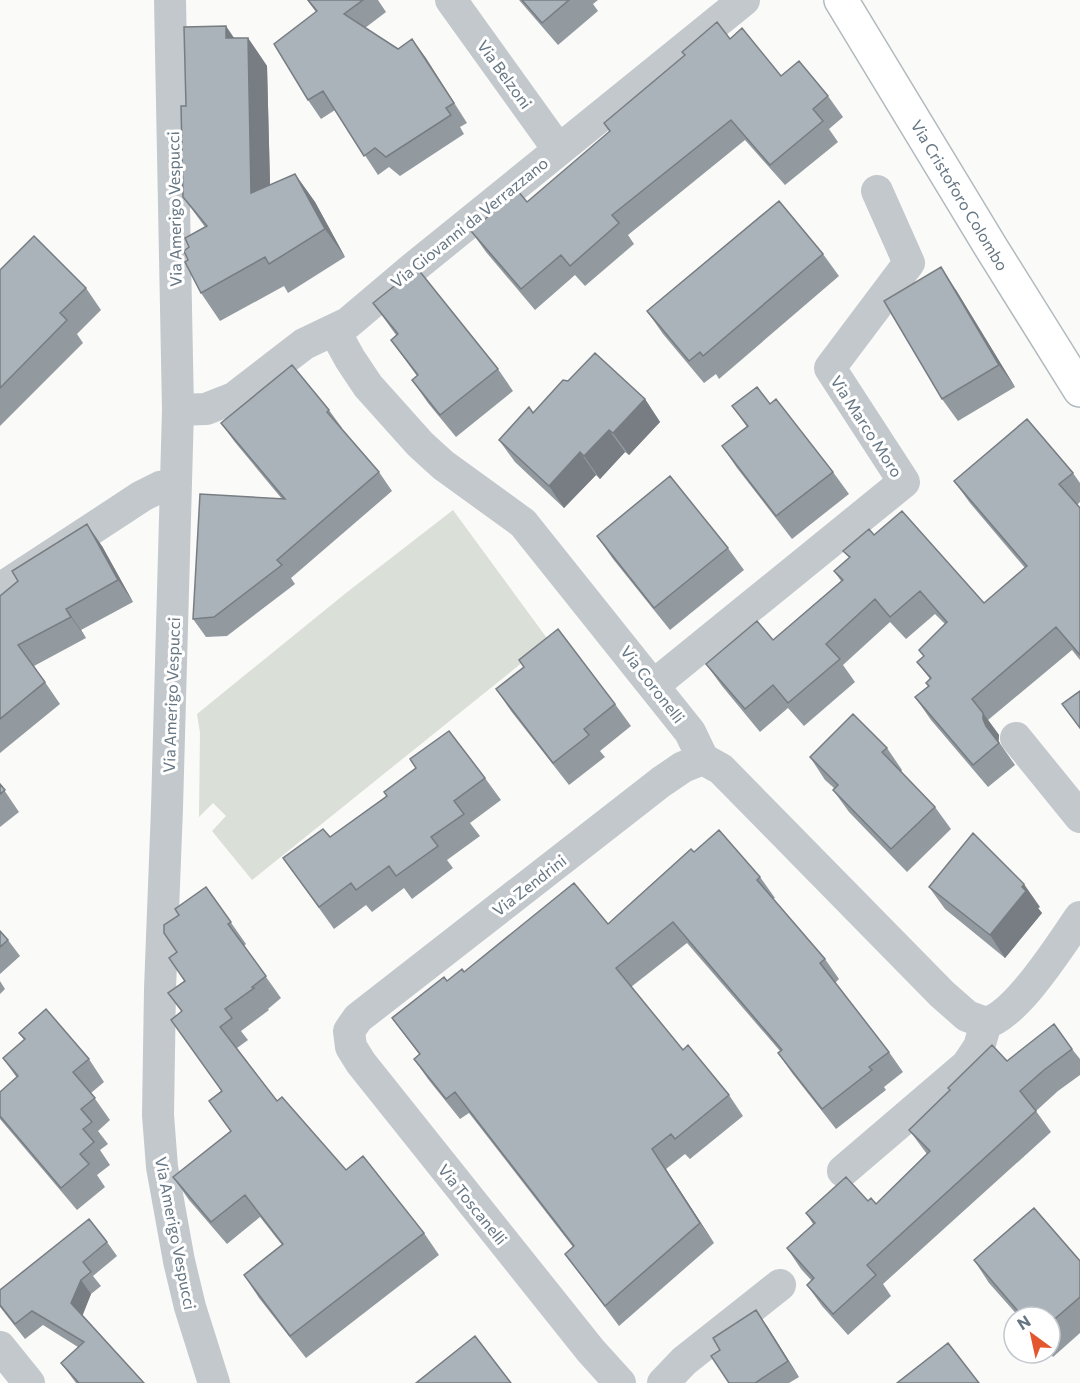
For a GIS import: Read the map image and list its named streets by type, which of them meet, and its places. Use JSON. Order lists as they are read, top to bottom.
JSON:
{
  "streets": {
    "street": [
      "Via Belzoni",
      "Via Cristoforo Colombo",
      "Via Amerigo Vespucci",
      "Via Giovanni da Verrazzano",
      "Via Marco Moro",
      "Via Coronelli",
      "Via Zendrini",
      "Via Toscanelli"
    ]
  },
  "crossings": [
    ["Via Belzoni", "Via Giovanni da Verrazzano"],
    ["Via Amerigo Vespucci", "Via Giovanni da Verrazzano"],
    ["Via Giovanni da Verrazzano", "Via Coronelli"],
    ["Via Marco Moro", "Via Coronelli"],
    ["Via Coronelli", "Via Zendrini"],
    ["Via Zendrini", "Via Toscanelli"]
  ],
  "north": "top left"
}
